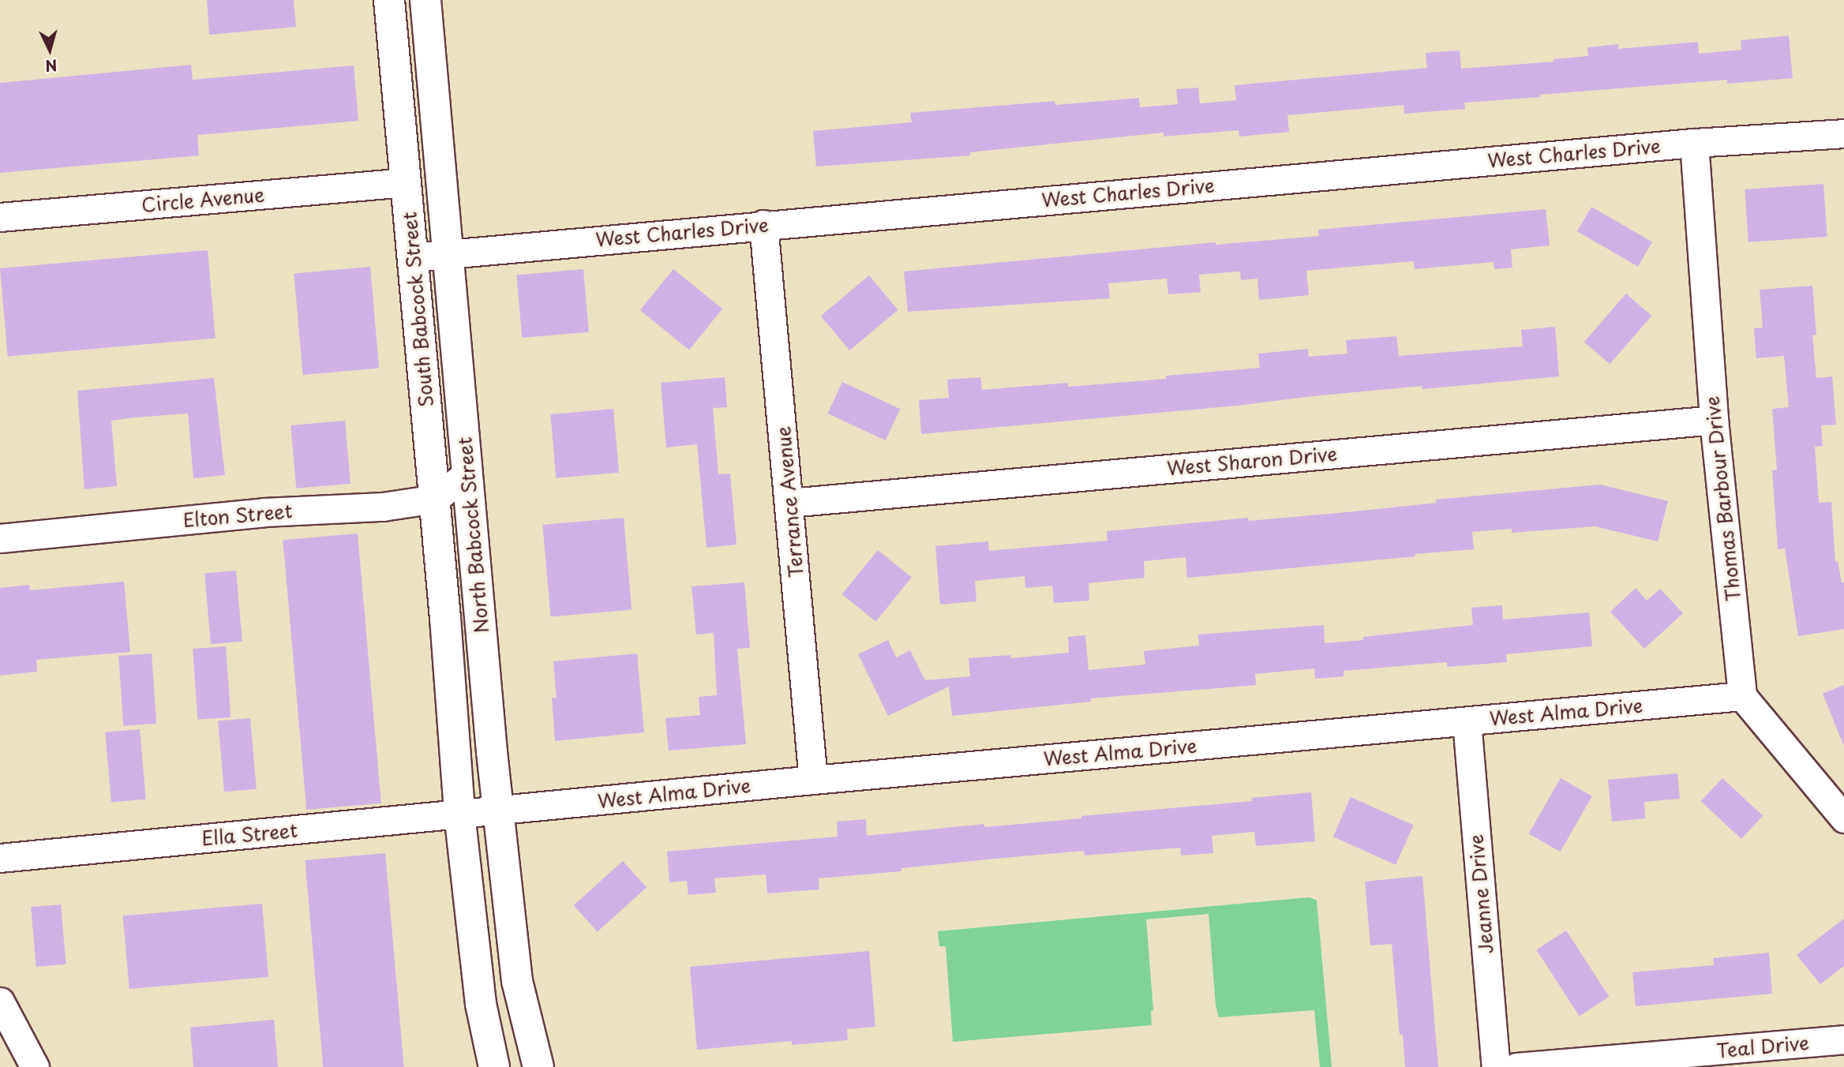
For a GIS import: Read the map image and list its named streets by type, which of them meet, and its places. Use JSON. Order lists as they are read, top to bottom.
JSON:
{
  "streets": {
    "main road": ["South Babcock Street", "North Babcock Street"],
    "street": [
      "West Charles Drive",
      "Circle Avenue",
      "West Sharon Drive",
      "Thomas Barbour Drive",
      "Terrance Avenue",
      "Elton Street",
      "West Alma Drive",
      "Ella Street",
      "Jeanne Drive",
      "Teal Drive"
    ]
  },
  "crossings": [
    ["West Charles Drive", "South Babcock Street"],
    ["West Charles Drive", "Thomas Barbour Drive"],
    ["West Charles Drive", "Terrance Avenue"],
    ["West Charles Drive", "North Babcock Street"],
    ["Circle Avenue", "South Babcock Street"],
    ["South Babcock Street", "Elton Street"],
    ["South Babcock Street", "North Babcock Street"],
    ["West Sharon Drive", "Thomas Barbour Drive"],
    ["West Sharon Drive", "Terrance Avenue"],
    ["Thomas Barbour Drive", "West Alma Drive"],
    ["Terrance Avenue", "West Alma Drive"],
    ["Elton Street", "North Babcock Street"],
    ["North Babcock Street", "West Alma Drive"],
    ["North Babcock Street", "Ella Street"],
    ["West Alma Drive", "Ella Street"],
    ["West Alma Drive", "Jeanne Drive"]
  ],
  "north": "bottom"
}
